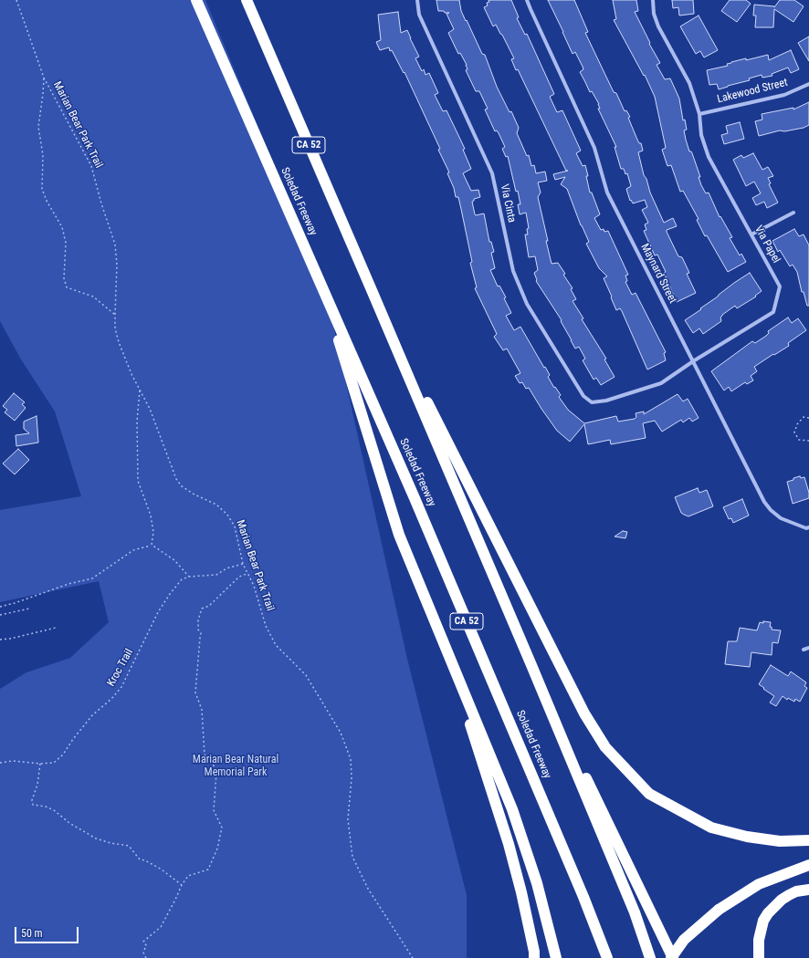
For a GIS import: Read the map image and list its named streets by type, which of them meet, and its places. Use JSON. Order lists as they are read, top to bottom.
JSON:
{
  "streets": {
    "highway": ["CA 52", "Soledad Freeway"],
    "street": [
      "Lakewood Street",
      "Via Cinta",
      "Via Papel",
      "Maynard Street"
    ],
    "path": ["Marian Bear Park Trail", "Kroc Trail"]
  },
  "crossings": [
    ["Lakewood Street", "Via Papel"],
    ["Marian Bear Park Trail", "Kroc Trail"],
    ["Via Cinta", "Via Papel"],
    ["Via Papel", "Maynard Street"]
  ],
  "parks": ["Marian Bear Natural Memorial Park"],
  "scale_bar": "50 m"
}
